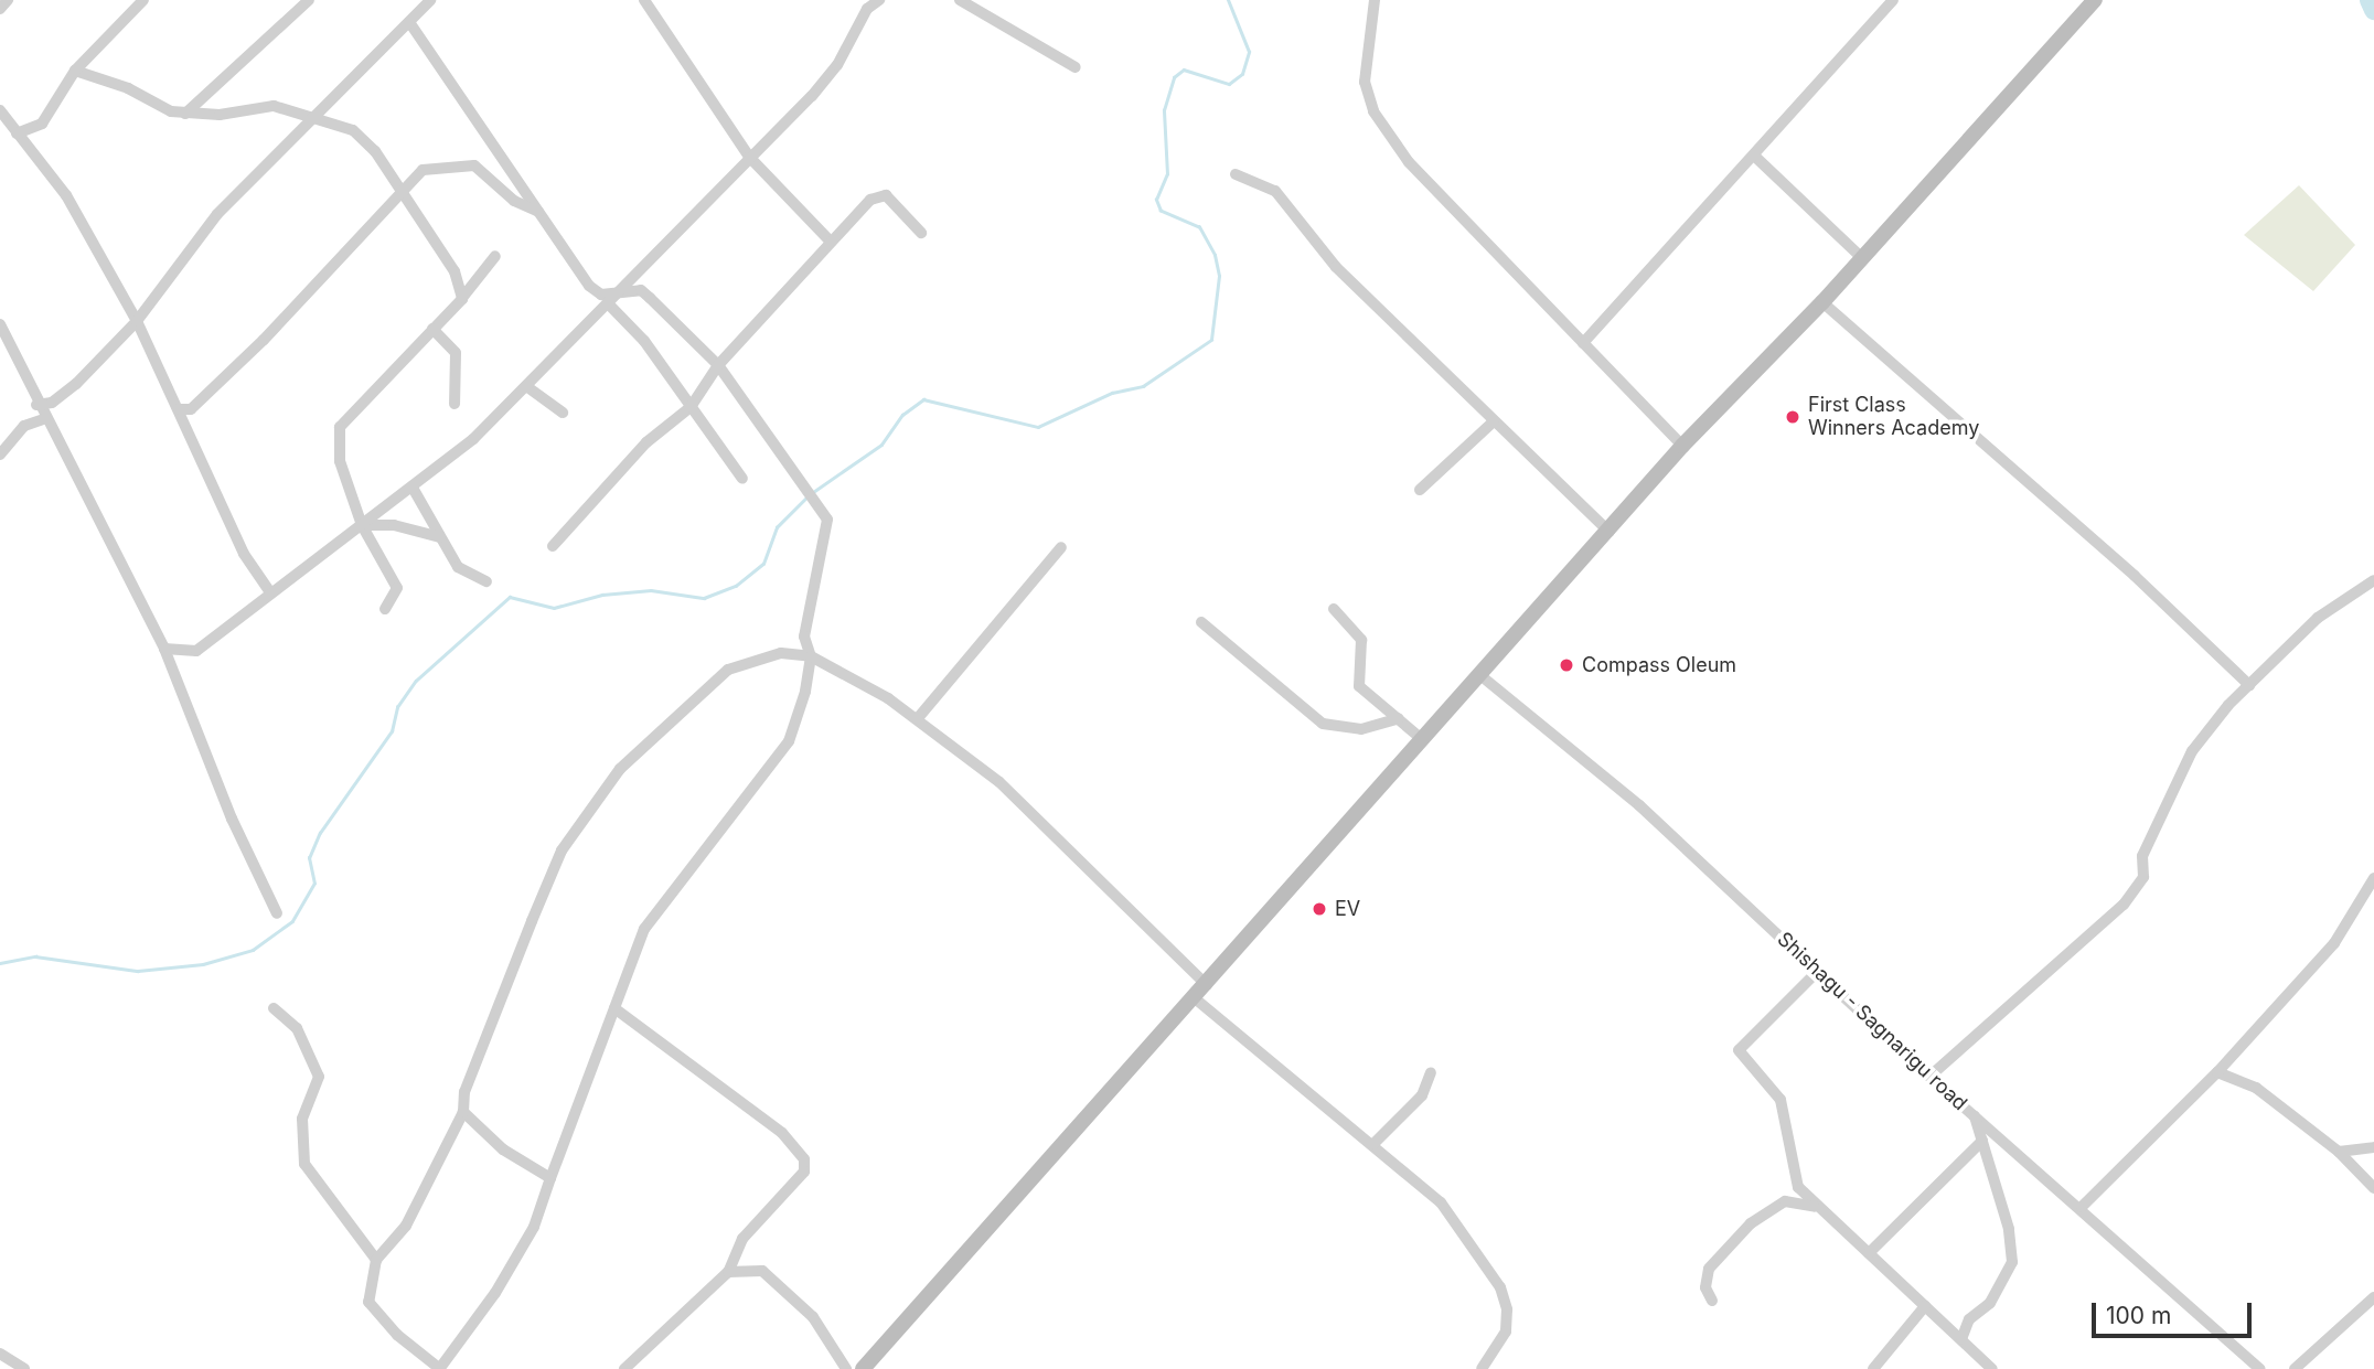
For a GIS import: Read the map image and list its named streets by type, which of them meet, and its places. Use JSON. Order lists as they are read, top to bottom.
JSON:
{
  "streets": {
    "street": ["Shishagu - Sagnarigu road"]
  },
  "places": ["First Class Winners Academy", "Compass Oleum", "EV"],
  "scale_bar": "100 m"
}
